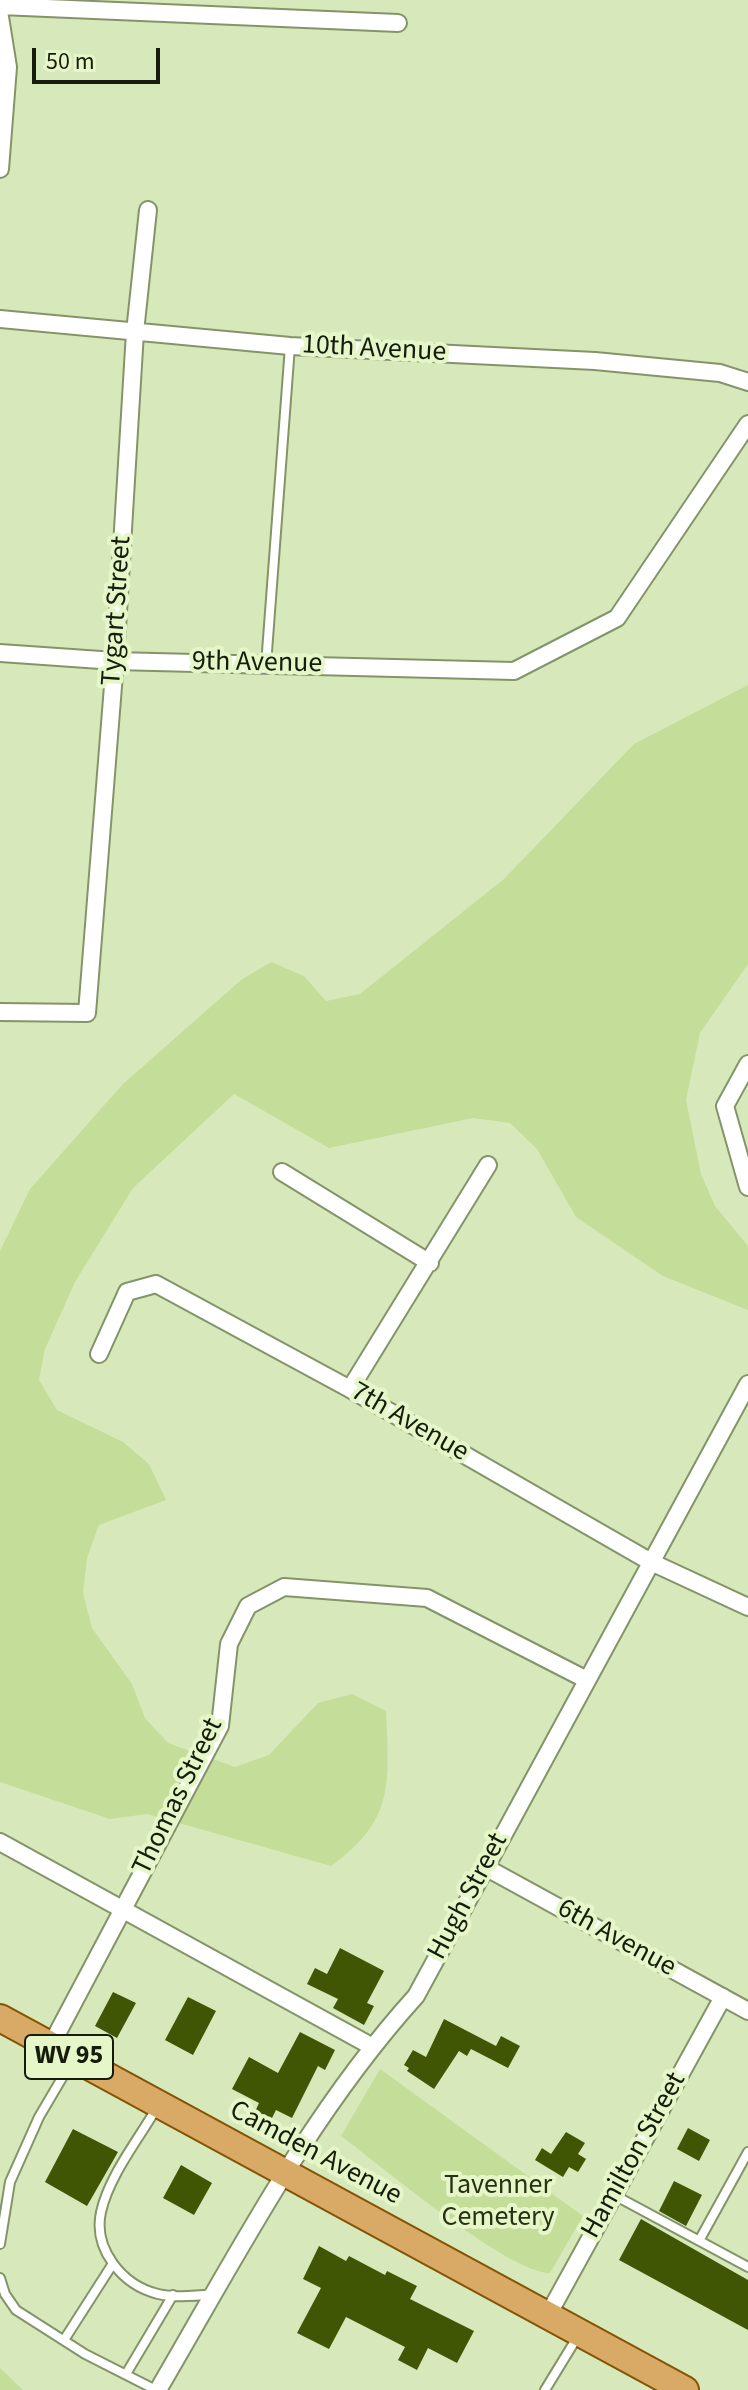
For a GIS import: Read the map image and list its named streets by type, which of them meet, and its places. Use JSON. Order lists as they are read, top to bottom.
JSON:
{
  "streets": {
    "main road": ["WV 95", "Camden Avenue"],
    "street": [
      "10th Avenue",
      "Tygart Street",
      "9th Avenue",
      "7th Avenue",
      "Thomas Street",
      "Hugh Street",
      "6th Avenue",
      "Hamilton Street"
    ]
  },
  "crossings": [
    ["10th Avenue", "Tygart Street"],
    ["Tygart Street", "9th Avenue"],
    ["7th Avenue", "Hugh Street"],
    ["Thomas Street", "Hugh Street"],
    ["Thomas Street", "Camden Avenue"],
    ["Hugh Street", "6th Avenue"],
    ["Hugh Street", "Camden Avenue"],
    ["6th Avenue", "Hamilton Street"],
    ["Camden Avenue", "Hamilton Street"]
  ],
  "parks": ["Tavenner Cemetery"],
  "scale_bar": "50 m"
}
